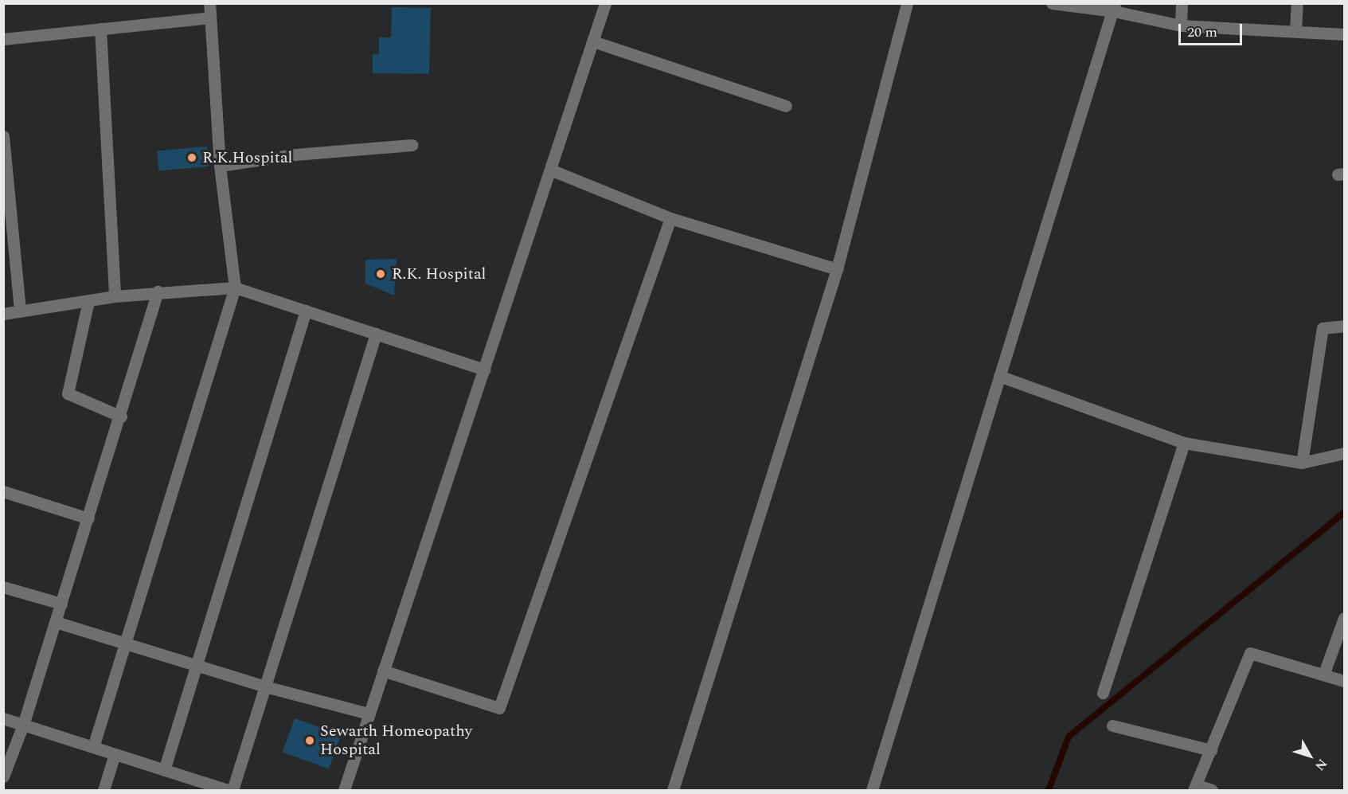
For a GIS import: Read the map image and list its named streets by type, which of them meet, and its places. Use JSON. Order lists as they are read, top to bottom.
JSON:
{
  "places": ["R.K.Hospital", "R.K. Hospital", "Sewarth Homeopathy Hospital"],
  "scale_bar": "20 m",
  "north": "bottom right"
}
